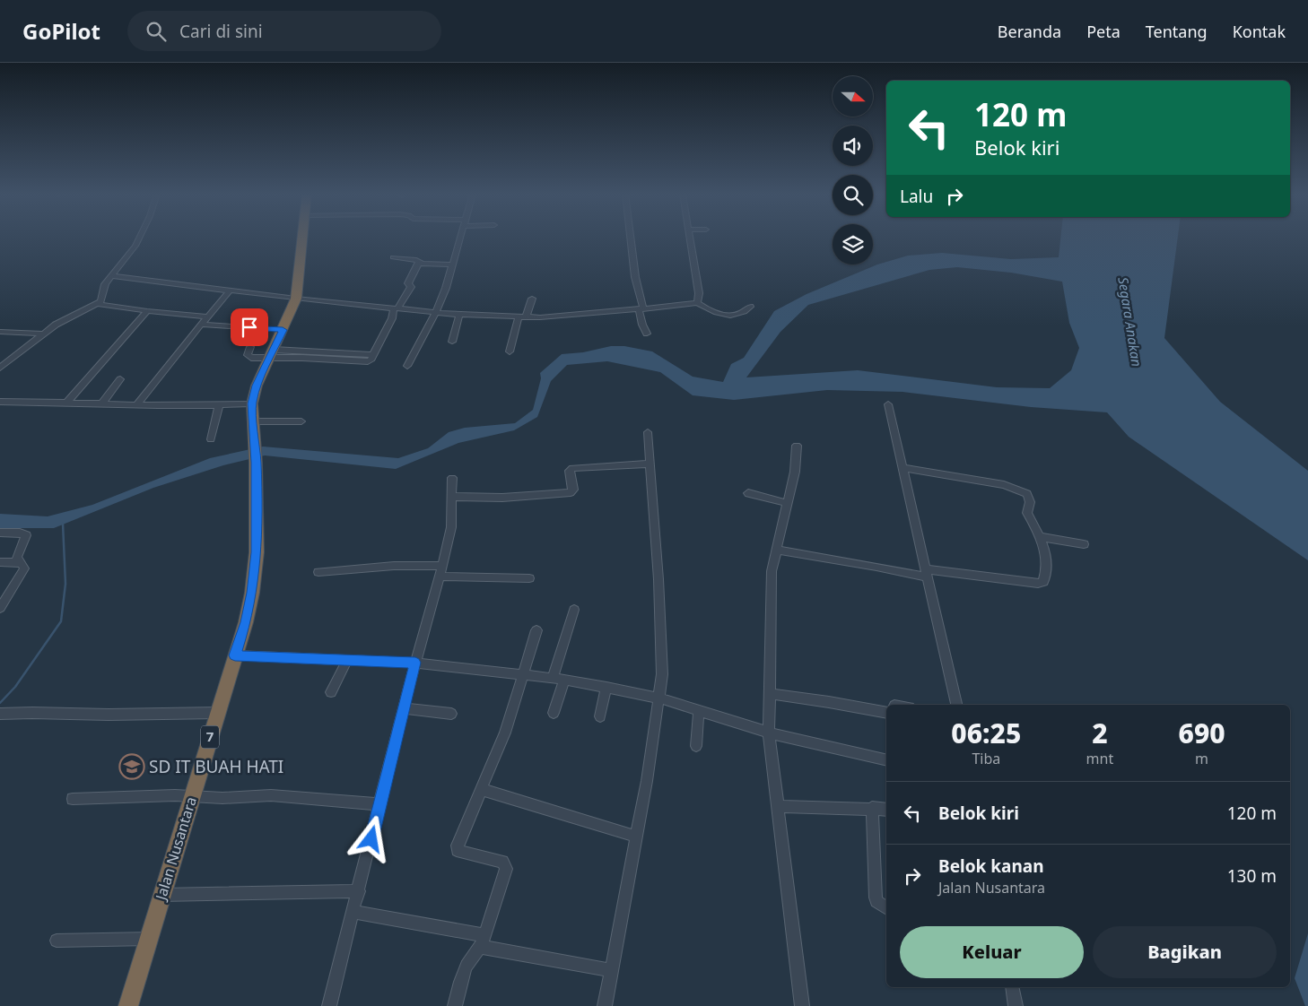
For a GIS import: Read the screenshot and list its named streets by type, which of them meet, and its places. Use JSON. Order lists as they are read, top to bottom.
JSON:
{
  "streets": {
    "highway": ["7", "Jalan Nusantara"]
  },
  "water": ["Segara Anakan"],
  "places": {
    "school or university": ["SD IT BUAH HATI"]
  },
  "north": "right",
  "page": {
    "header": "GoPilot",
    "search": "Cari di sini",
    "nav": [
      "Beranda",
      "Peta",
      "Tentang",
      "Kontak"
    ],
    "turn": ["120 m", "Belok kiri"],
    "then": "Lalu",
    "eta": [
      "06:25",
      "Tiba",
      "2",
      "mnt",
      "690",
      "m"
    ],
    "list": [
      {
        "name": "Belok kiri",
        "value": "120 m"
      },
      {
        "name": "Belok kanan",
        "note": "Jalan Nusantara",
        "value": "130 m"
      }
    ],
    "buttons": ["Keluar", "Bagikan"]
  }
}
